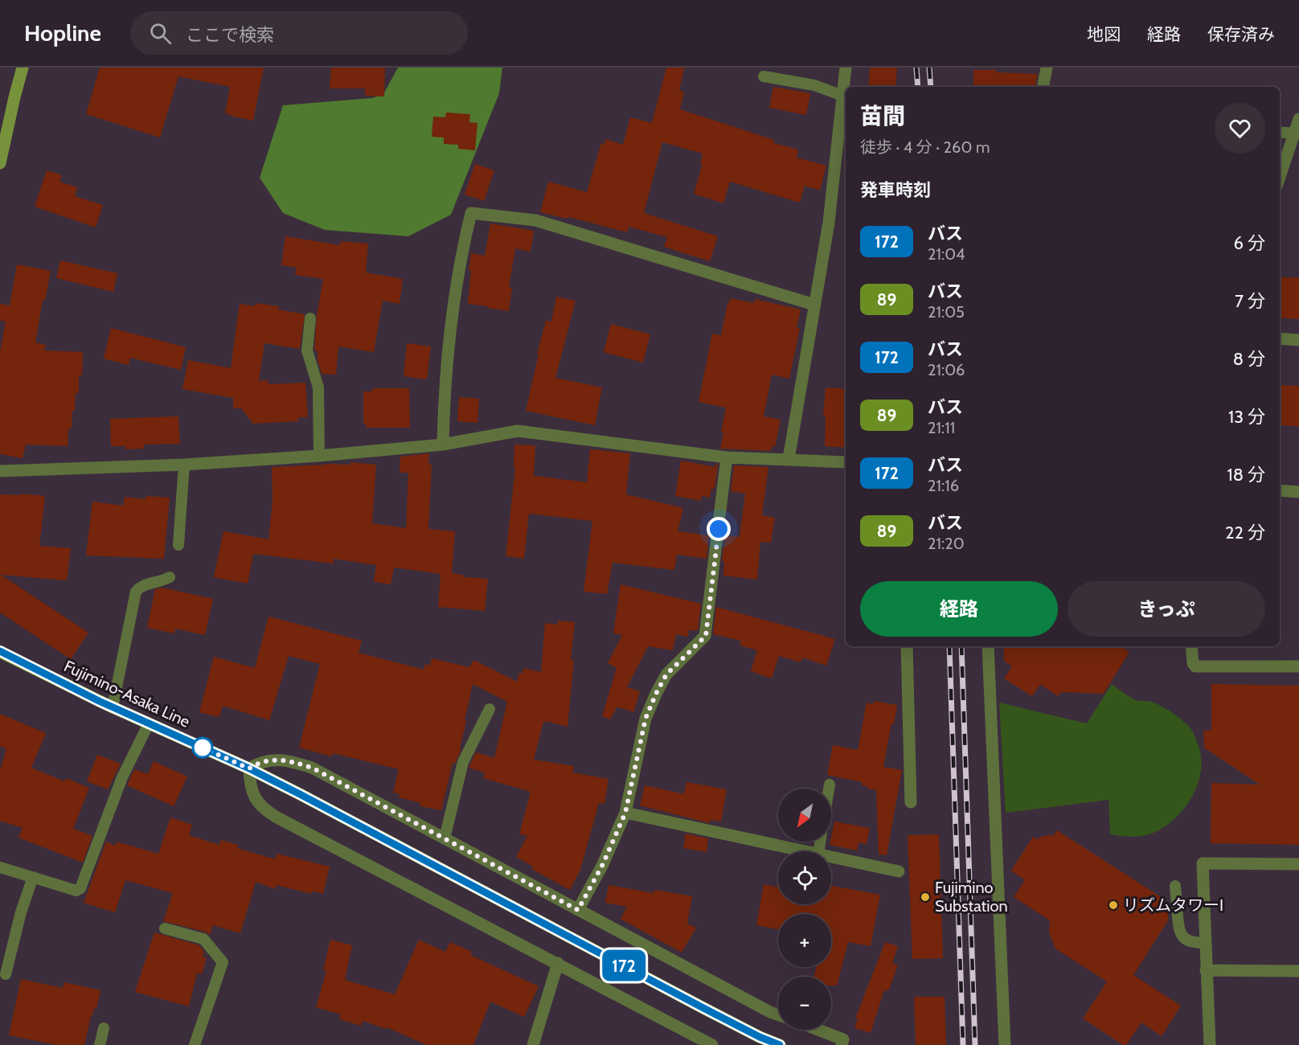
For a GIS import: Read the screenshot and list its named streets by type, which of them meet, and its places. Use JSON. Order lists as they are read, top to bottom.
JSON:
{
  "streets": {
    "main road": ["Fujimino-Asaka Line"]
  },
  "places": ["Fujimino Substation", "リズムタワーI"],
  "lines": ["bus line 172"],
  "north": "bottom left",
  "page": {
    "header": "Hopline",
    "search": "ここで検索",
    "nav": ["地図", "経路", "保存済み"],
    "on_map": "172",
    "heading": [
      ["苗間", "徒歩 · 4 分 · 260 m"],
      "発車時刻"
    ],
    "list": [
      {
        "mark": "172",
        "name": "バス",
        "note": "21:04",
        "value": "6 分"
      },
      {
        "mark": "89",
        "name": "バス",
        "note": "21:05",
        "value": "7 分"
      },
      {
        "mark": "172",
        "name": "バス",
        "note": "21:06",
        "value": "8 分"
      },
      {
        "mark": "89",
        "name": "バス",
        "note": "21:11",
        "value": "13 分"
      },
      {
        "mark": "172",
        "name": "バス",
        "note": "21:16",
        "value": "18 分"
      },
      {
        "mark": "89",
        "name": "バス",
        "note": "21:20",
        "value": "22 分"
      }
    ],
    "buttons": ["経路", "きっぷ"],
    "map_buttons": ["+", "−"]
  }
}
